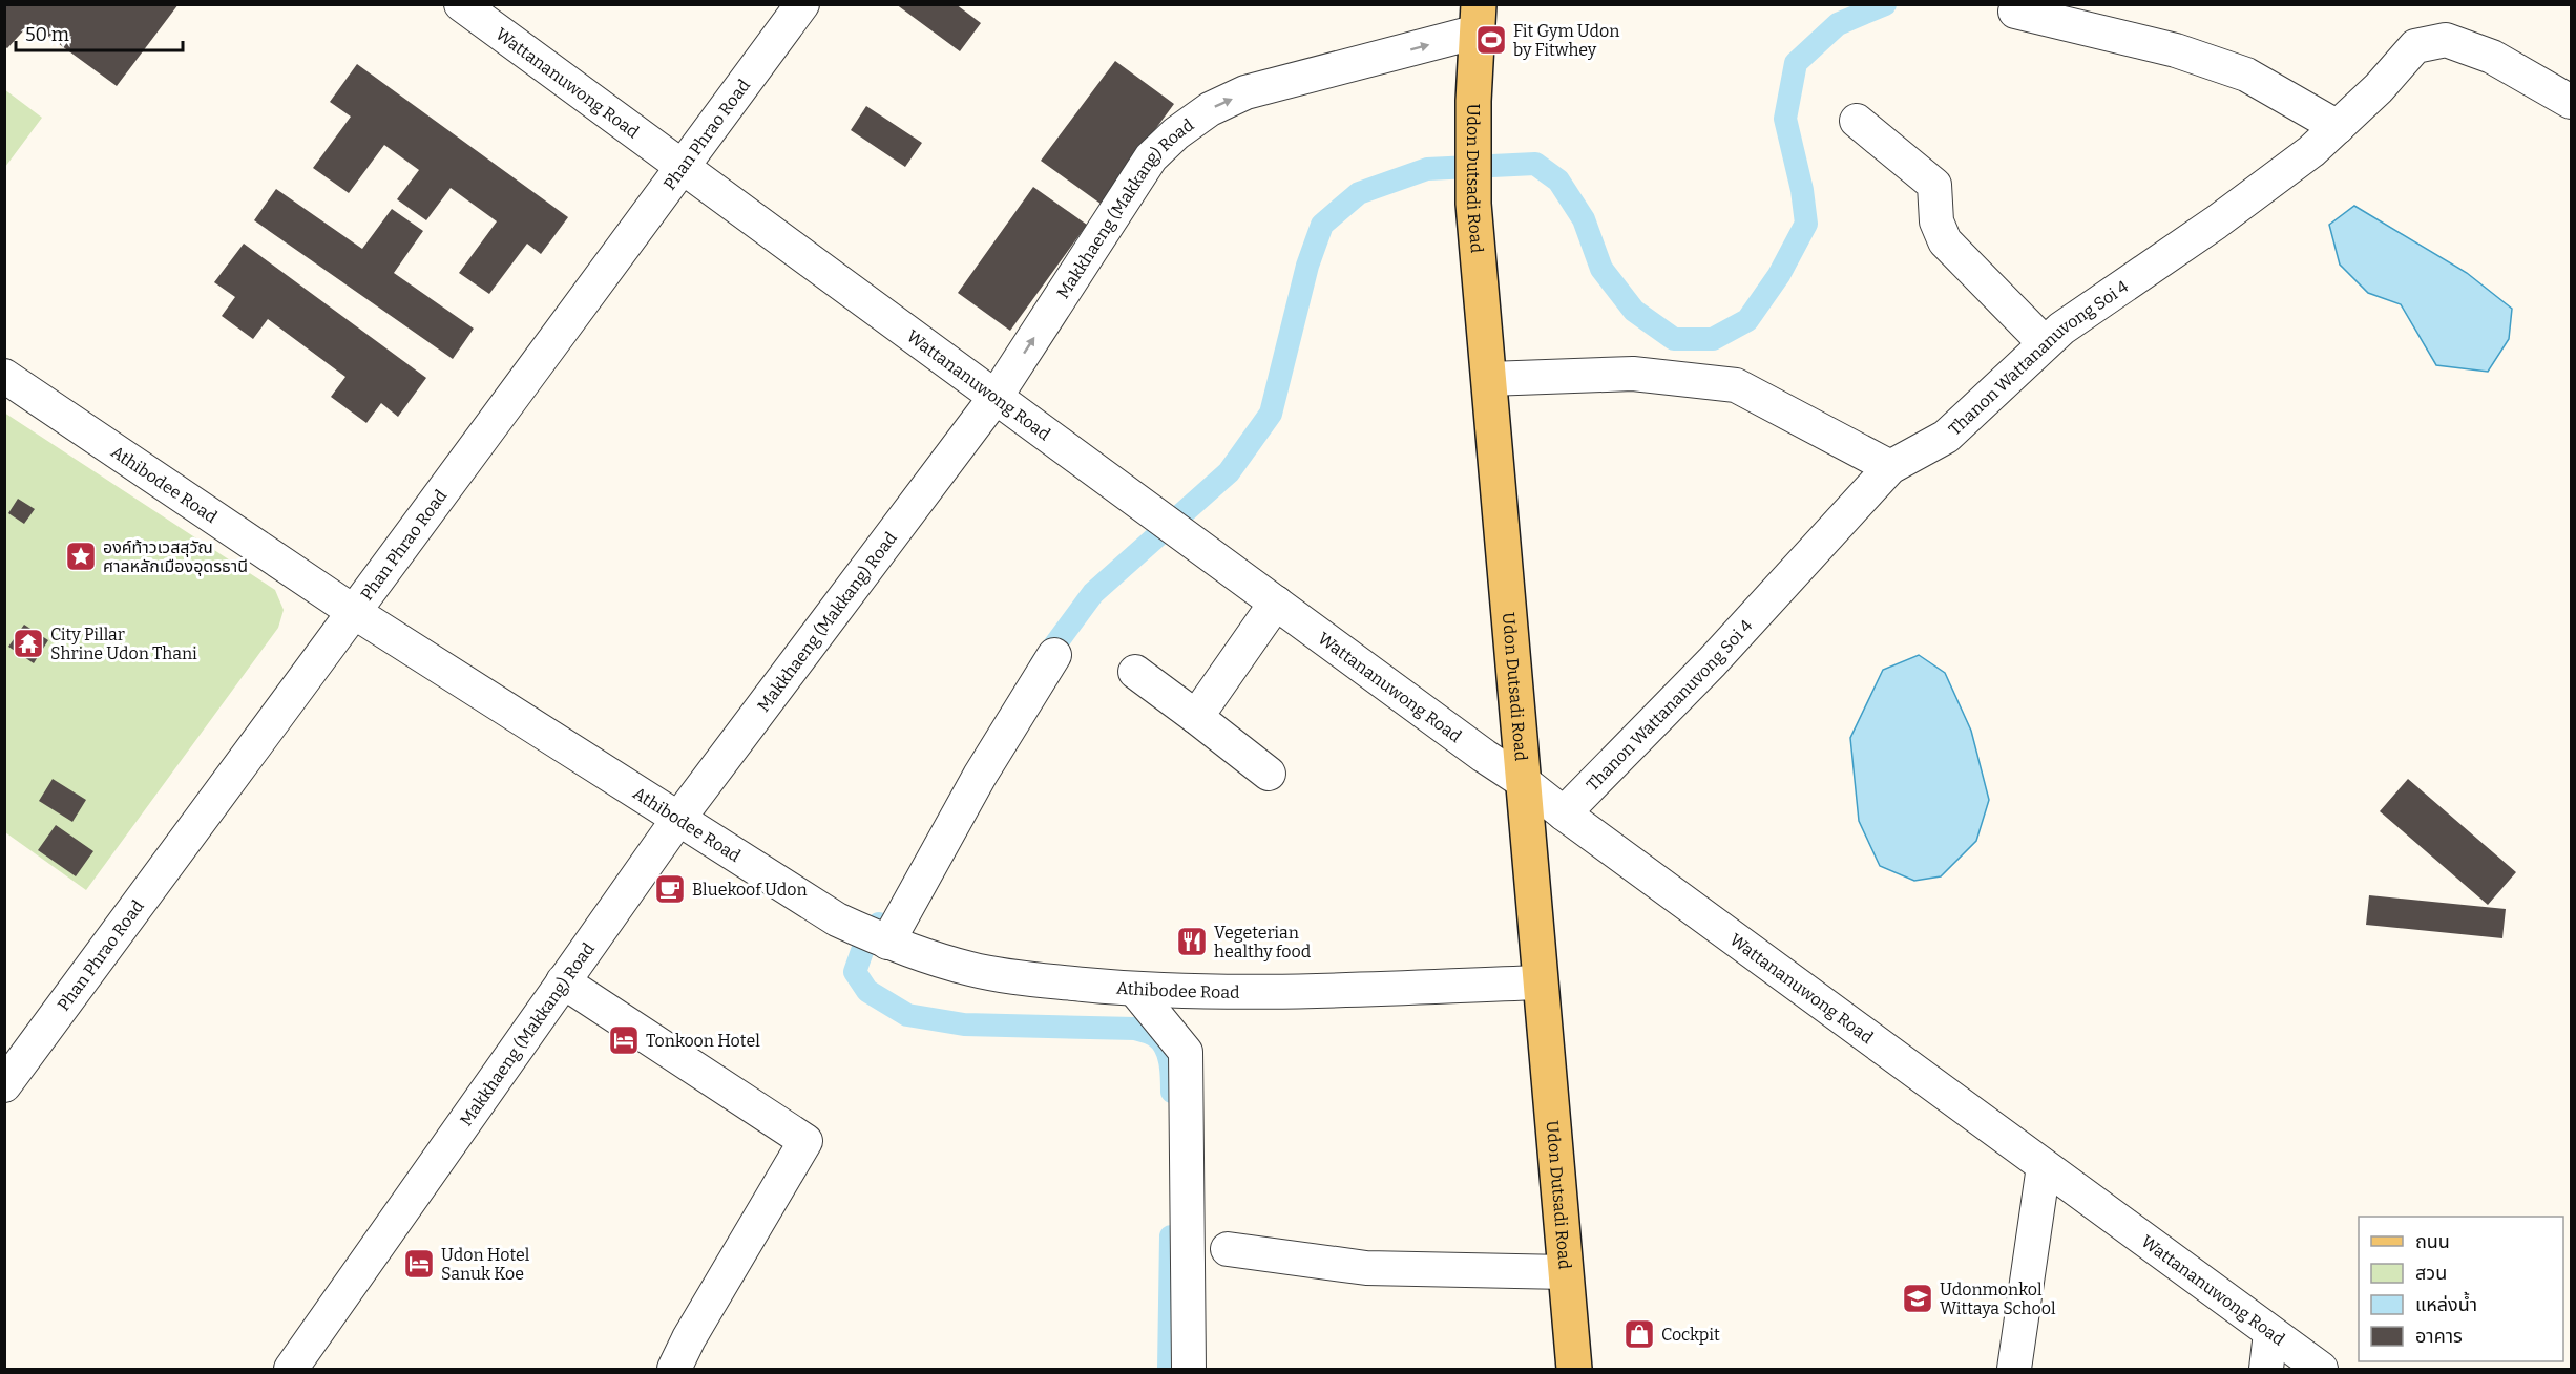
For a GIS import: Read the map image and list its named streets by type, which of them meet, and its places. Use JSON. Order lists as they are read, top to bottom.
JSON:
{
  "streets": {
    "main road": ["Udon Dutsadi Road"],
    "street": [
      "Wattananuwong Road",
      "Phan Phrao Road",
      "Makkhaeng (Makkang) Road",
      "Thanon Wattananuvong Soi 4",
      "Athibodee Road"
    ]
  },
  "crossings": [
    ["Wattananuwong Road", "Phan Phrao Road"],
    ["Wattananuwong Road", "Udon Dutsadi Road"],
    ["Wattananuwong Road", "Makkhaeng (Makkang) Road"],
    ["Wattananuwong Road", "Thanon Wattananuvong Soi 4"],
    ["Phan Phrao Road", "Athibodee Road"],
    ["Udon Dutsadi Road", "Makkhaeng (Makkang) Road"],
    ["Udon Dutsadi Road", "Athibodee Road"],
    ["Makkhaeng (Makkang) Road", "Athibodee Road"]
  ],
  "places": {
    "sports": ["Fit Gym Udon by Fitwhey"],
    "place": ["องค์ท้าวเวสสุวัณ ศาลหลักเมืองอุดรธานี"],
    "temple": ["City Pillar Shrine Udon Thani"],
    "cafe": ["Bluekoof Udon"],
    "restaurant": ["Vegeterian healthy food"],
    "hotel": ["Tonkoon Hotel", "Udon Hotel Sanuk Koe"],
    "school or university": ["Udonmonkol Wittaya School"],
    "shop": ["Cockpit"]
  },
  "legend": [
    "ถนน",
    "สวน",
    "แหล่งน้ำ",
    "อาคาร"
  ],
  "scale_bar": "50 m"
}
